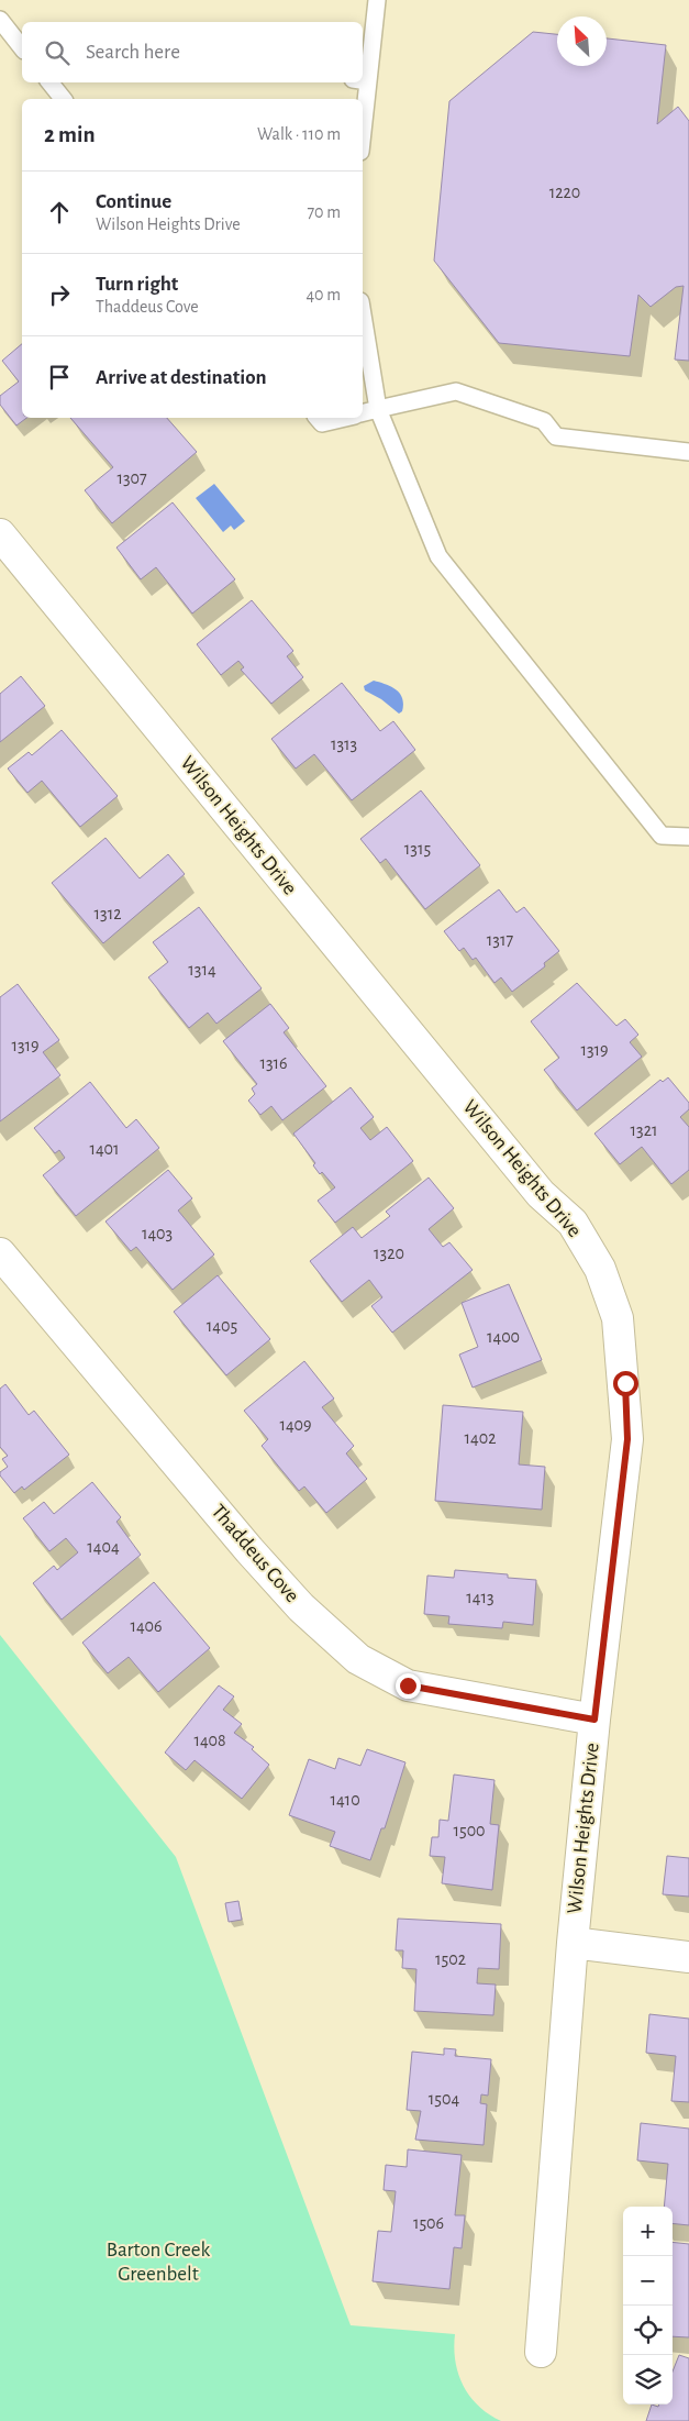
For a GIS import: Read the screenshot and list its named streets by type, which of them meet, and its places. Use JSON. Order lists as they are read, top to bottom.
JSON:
{
  "streets": {
    "street": ["Wilson Heights Drive", "Thaddeus Cove"]
  },
  "crossings": [
    ["Wilson Heights Drive", "Thaddeus Cove"]
  ],
  "parks": ["Barton Creek Greenbelt"],
  "house_numbers": [
    "1220",
    "1307",
    "1313",
    "1315",
    "1312",
    "1317",
    "1314",
    "1319",
    "1319",
    "1316",
    "1321",
    "1401",
    "1403",
    "1320",
    "1405",
    "1400",
    "1409",
    "1402",
    "1404",
    "1413",
    "1406",
    "1408",
    "1410",
    "1500",
    "1502",
    "1504",
    "1506"
  ],
  "north": "top left",
  "page": {
    "search": "Search here",
    "heading": ["2 min", "Walk · 110 m"],
    "list": [
      ["Continue", "Wilson Heights Drive", "70 m"],
      ["Turn right", "Thaddeus Cove", "40 m"],
      "Arrive at destination"
    ],
    "map_buttons": ["+", "−"]
  }
}
